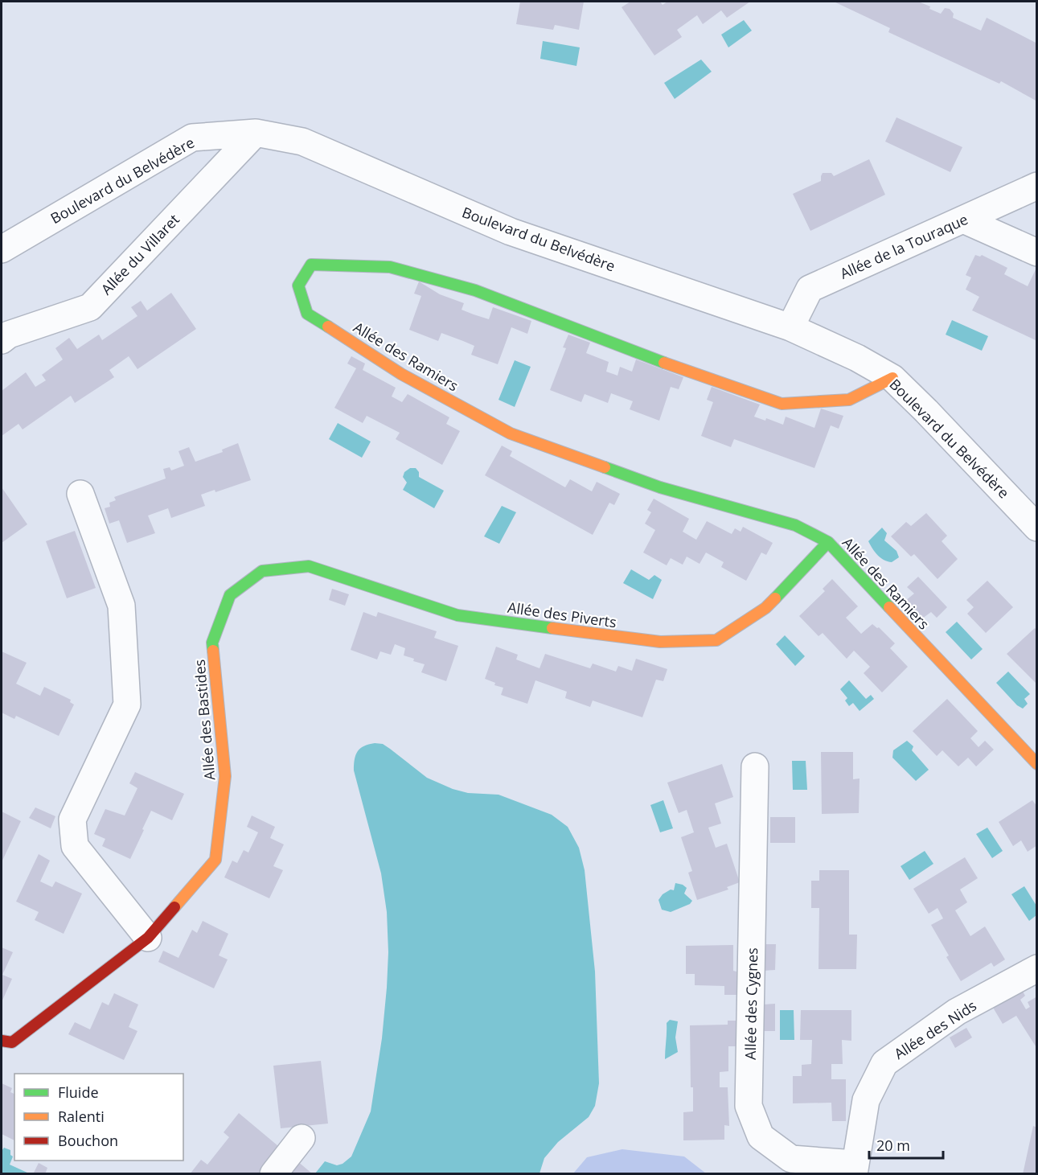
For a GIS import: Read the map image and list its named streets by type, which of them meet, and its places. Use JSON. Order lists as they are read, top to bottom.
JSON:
{
  "streets": {
    "street": [
      "Boulevard du Belvédère",
      "Allée de la Touraque",
      "Allée du Villaret",
      "Allée des Ramiers",
      "Allée des Piverts",
      "Allée des Bastides",
      "Allée des Cygnes",
      "Allée des Nids"
    ]
  },
  "crossings": [
    ["Boulevard du Belvédère", "Allée de la Touraque"],
    ["Boulevard du Belvédère", "Allée du Villaret"],
    ["Boulevard du Belvédère", "Allée des Ramiers"],
    ["Allée des Ramiers", "Allée des Piverts"],
    ["Allée des Piverts", "Allée des Bastides"],
    ["Allée des Cygnes", "Allée des Nids"]
  ],
  "legend": ["Fluide", "Ralenti", "Bouchon"],
  "scale_bar": "20 m"
}
